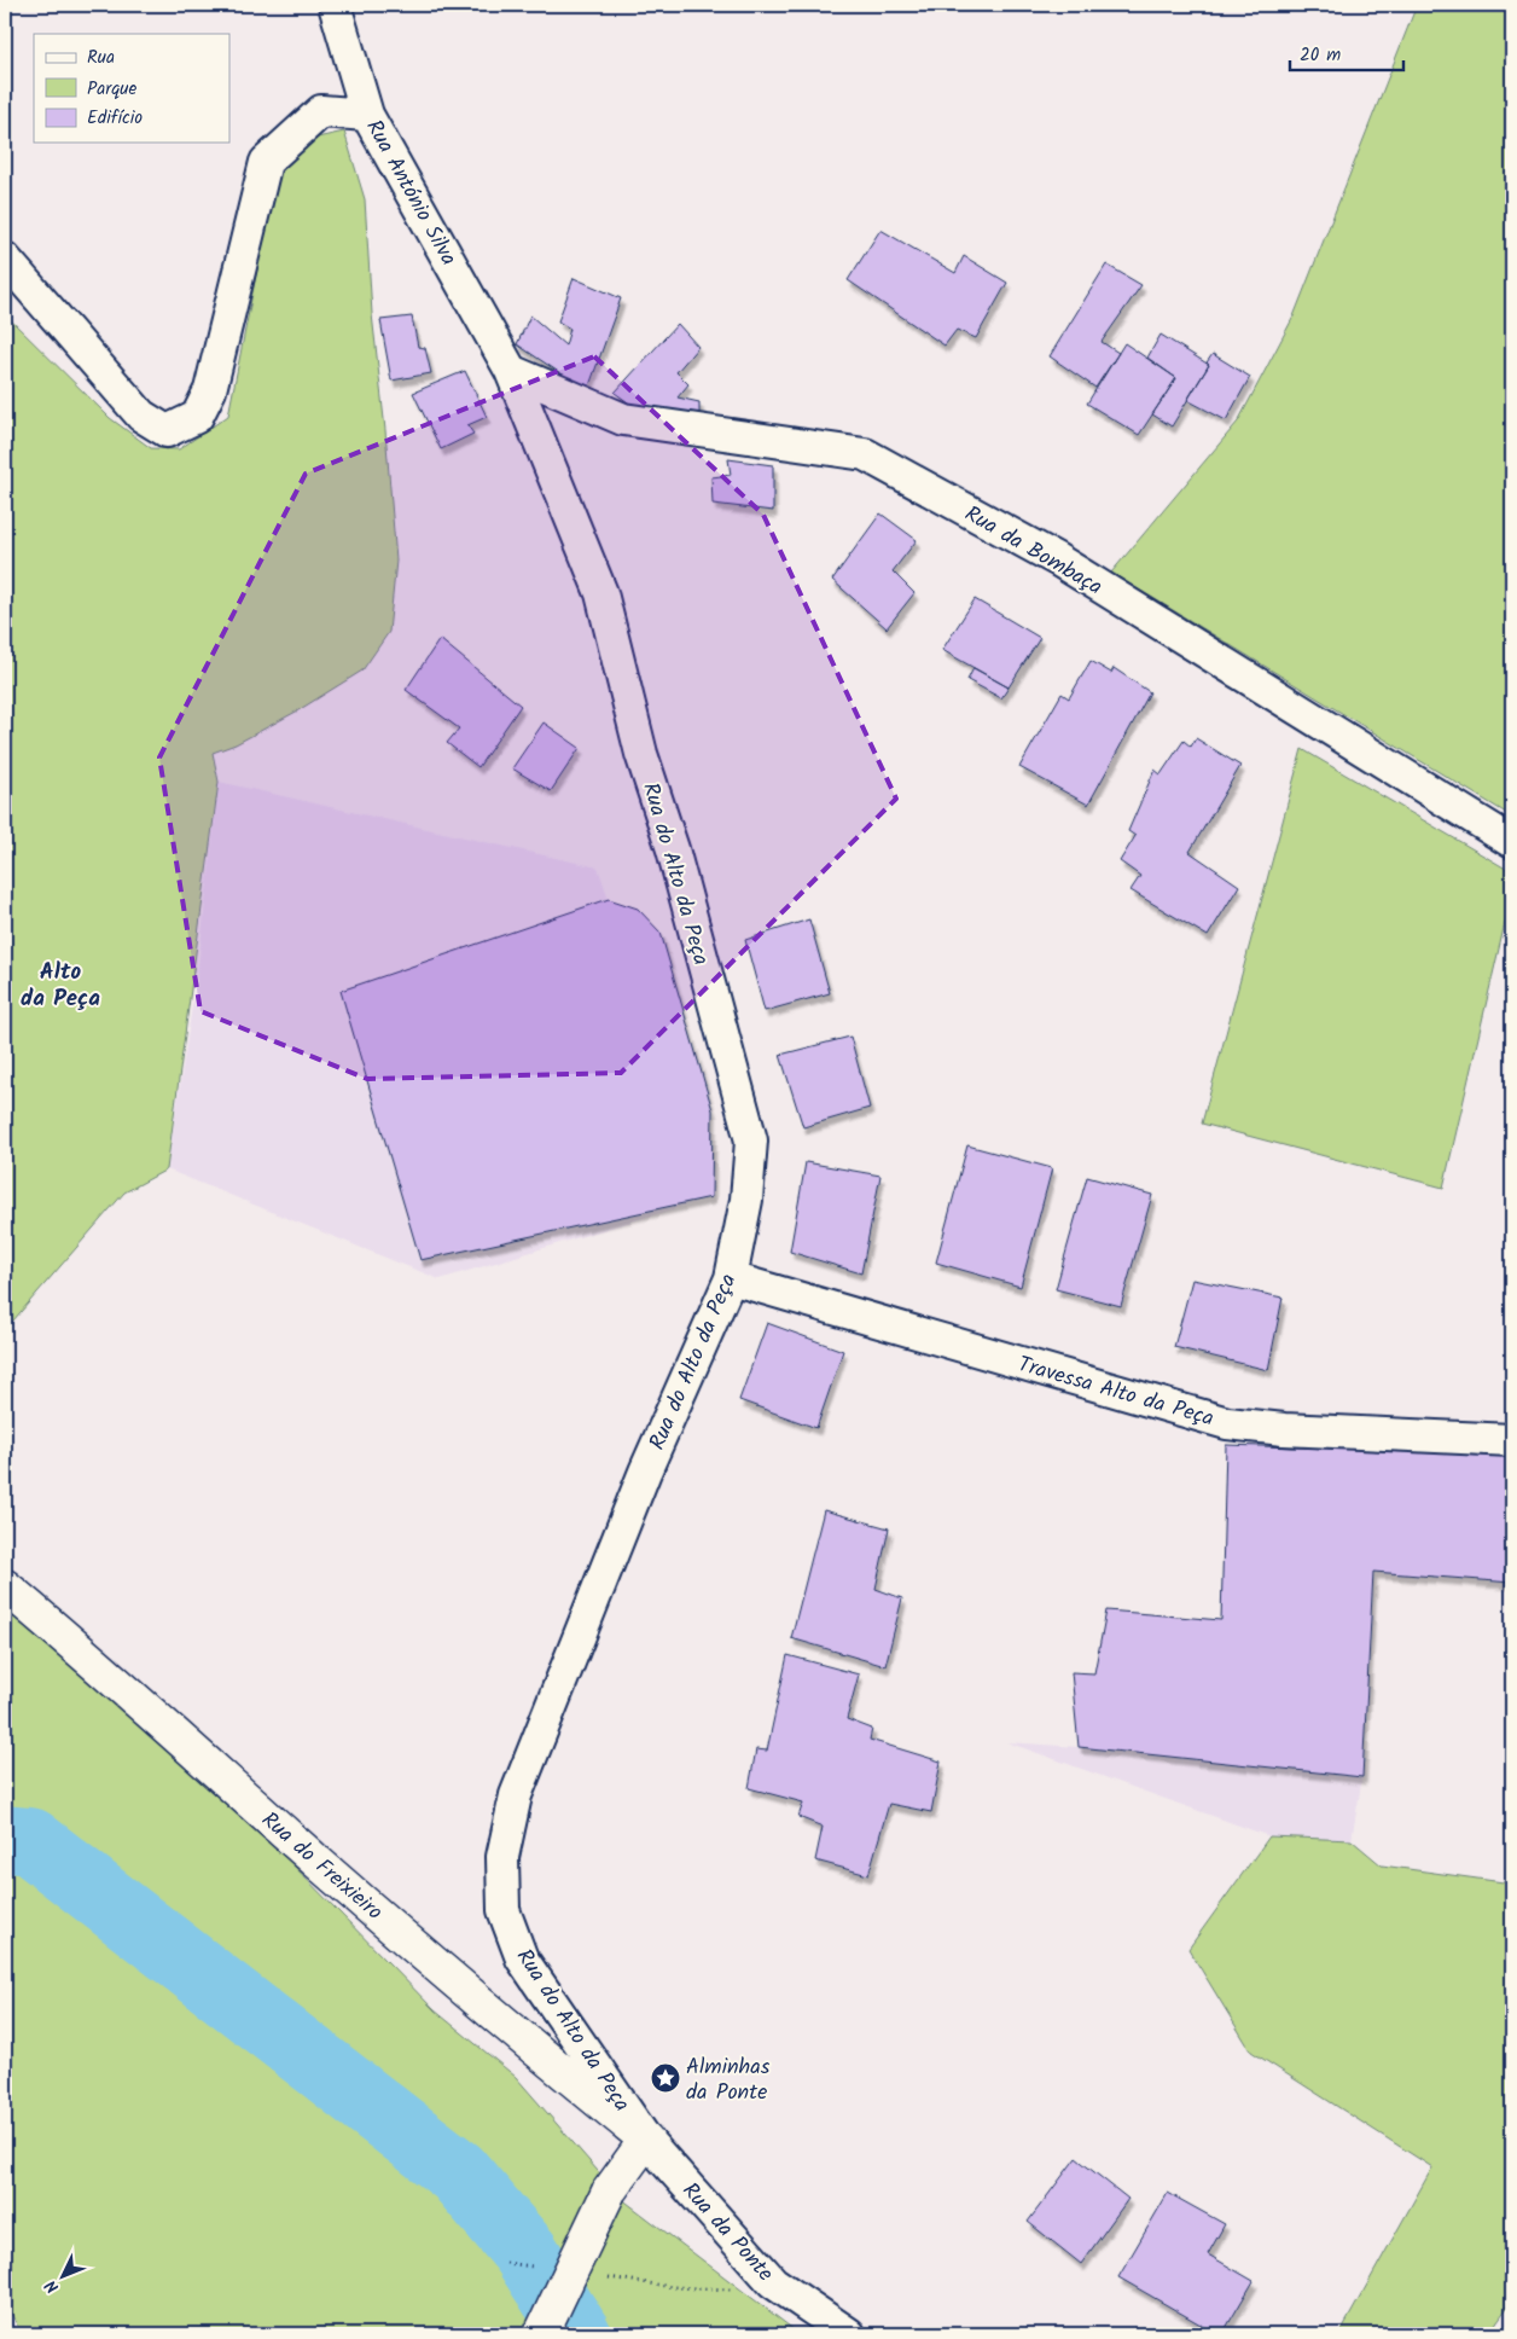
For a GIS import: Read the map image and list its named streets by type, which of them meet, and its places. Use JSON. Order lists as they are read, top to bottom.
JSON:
{
  "streets": {
    "street": [
      "Rua António Silva",
      "Rua da Bombaça",
      "Rua do Alto da Peça",
      "Travessa Alto da Peça",
      "Rua do Freixieiro",
      "Rua da Ponte"
    ]
  },
  "crossings": [
    ["Rua António Silva", "Rua da Bombaça"],
    ["Rua António Silva", "Rua do Alto da Peça"],
    ["Rua da Bombaça", "Rua do Alto da Peça"],
    ["Rua do Alto da Peça", "Travessa Alto da Peça"],
    ["Rua do Alto da Peça", "Rua do Freixieiro"],
    ["Rua do Alto da Peça", "Rua da Ponte"],
    ["Rua do Freixieiro", "Rua da Ponte"]
  ],
  "districts": ["Alto da Peça"],
  "places": {
    "place": ["Alminhas da Ponte"]
  },
  "legend": ["Rua", "Parque", "Edifício"],
  "scale_bar": "20 m",
  "north": "bottom left"
}
